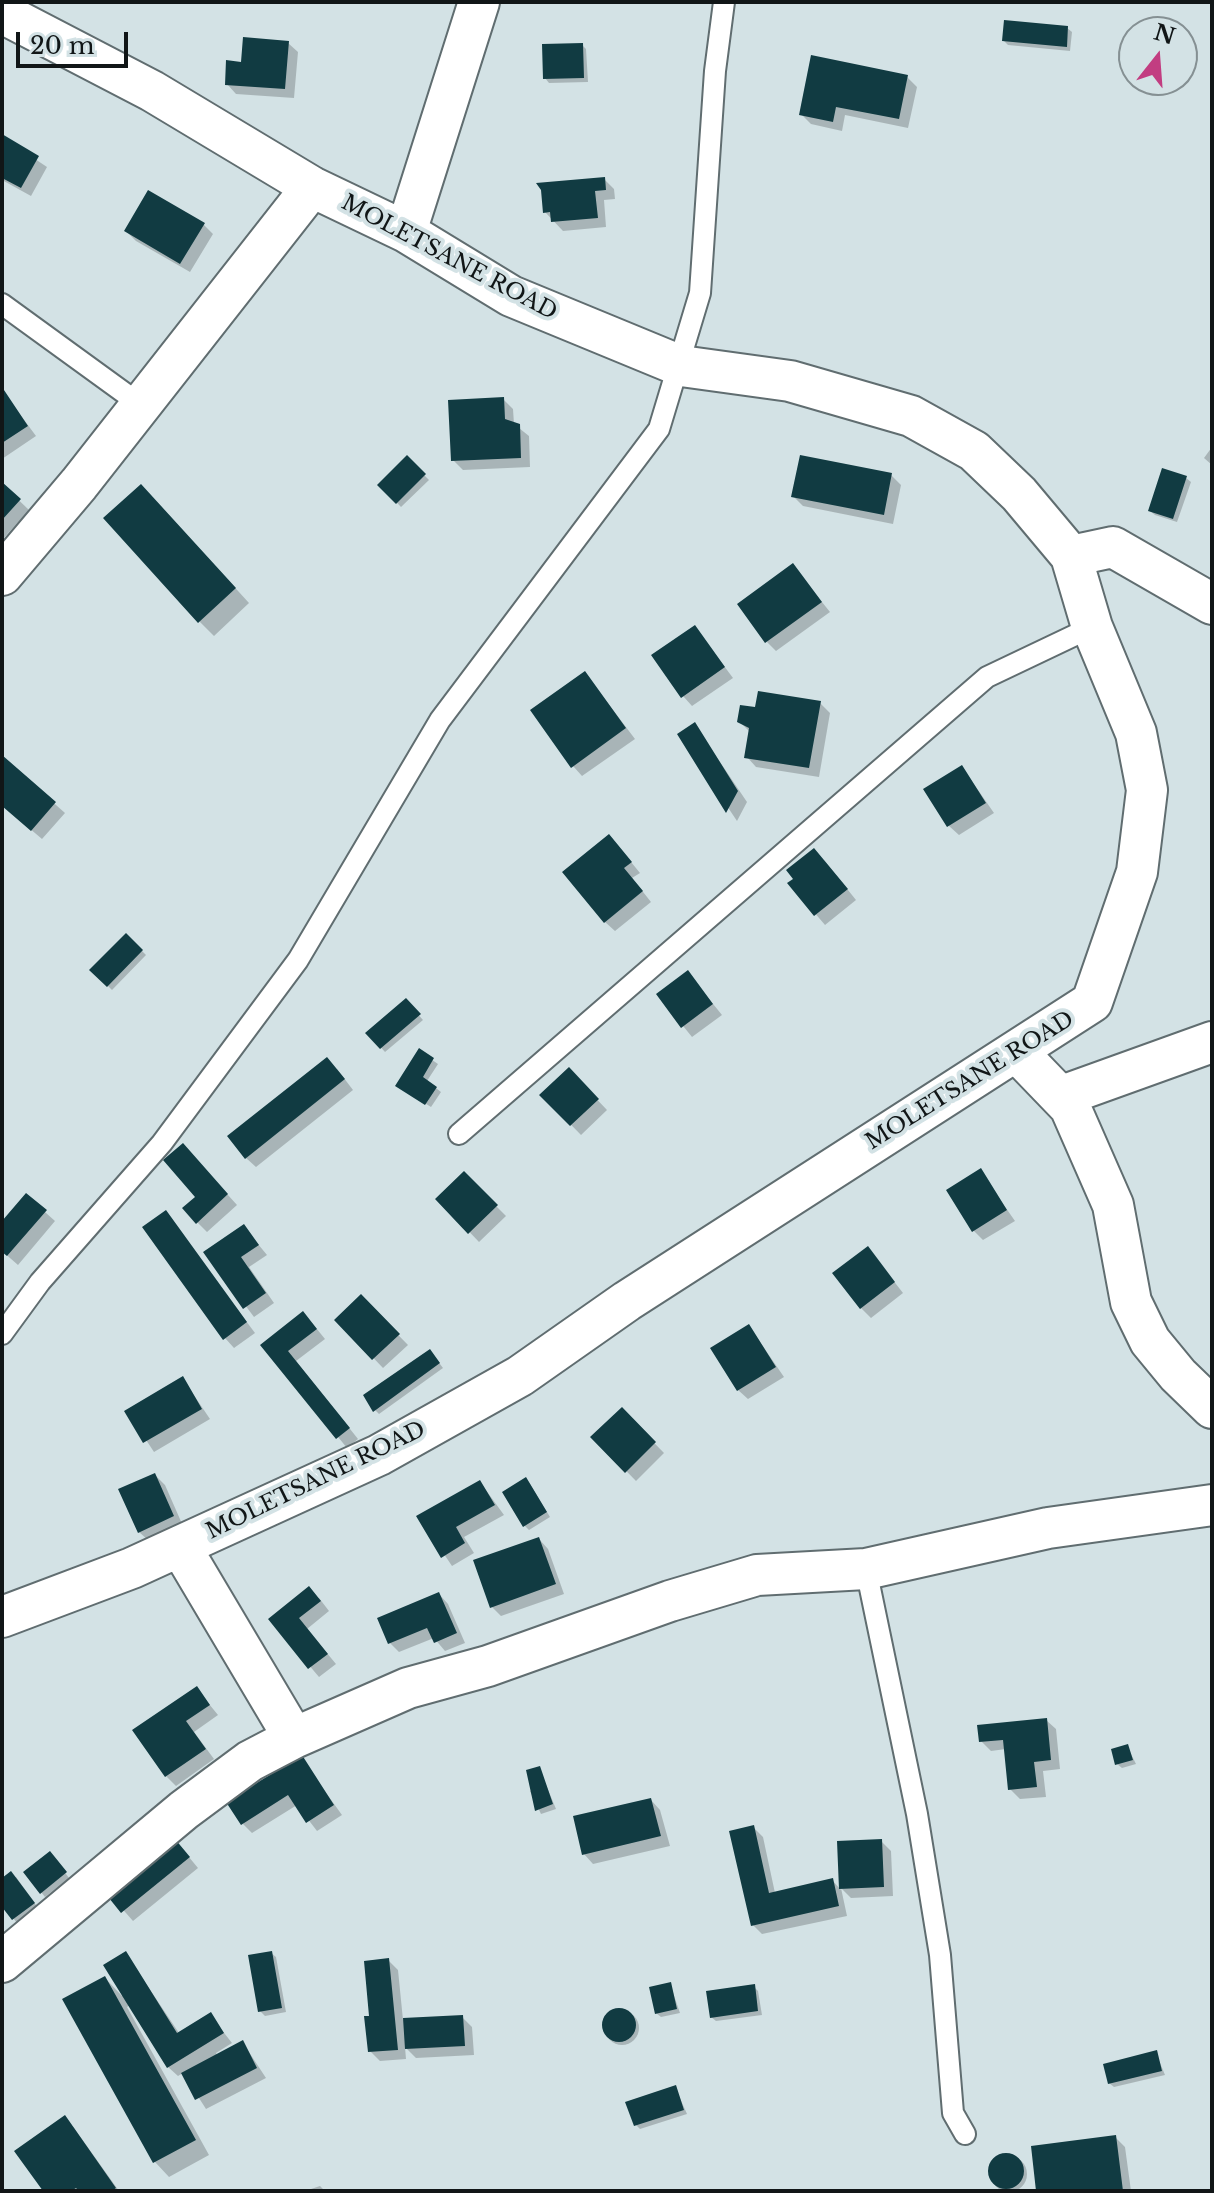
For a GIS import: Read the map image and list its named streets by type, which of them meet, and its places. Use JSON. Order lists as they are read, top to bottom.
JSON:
{
  "streets": {
    "street": ["MOLETSANE ROAD"]
  },
  "scale_bar": "20 m",
  "north": "top"
}
